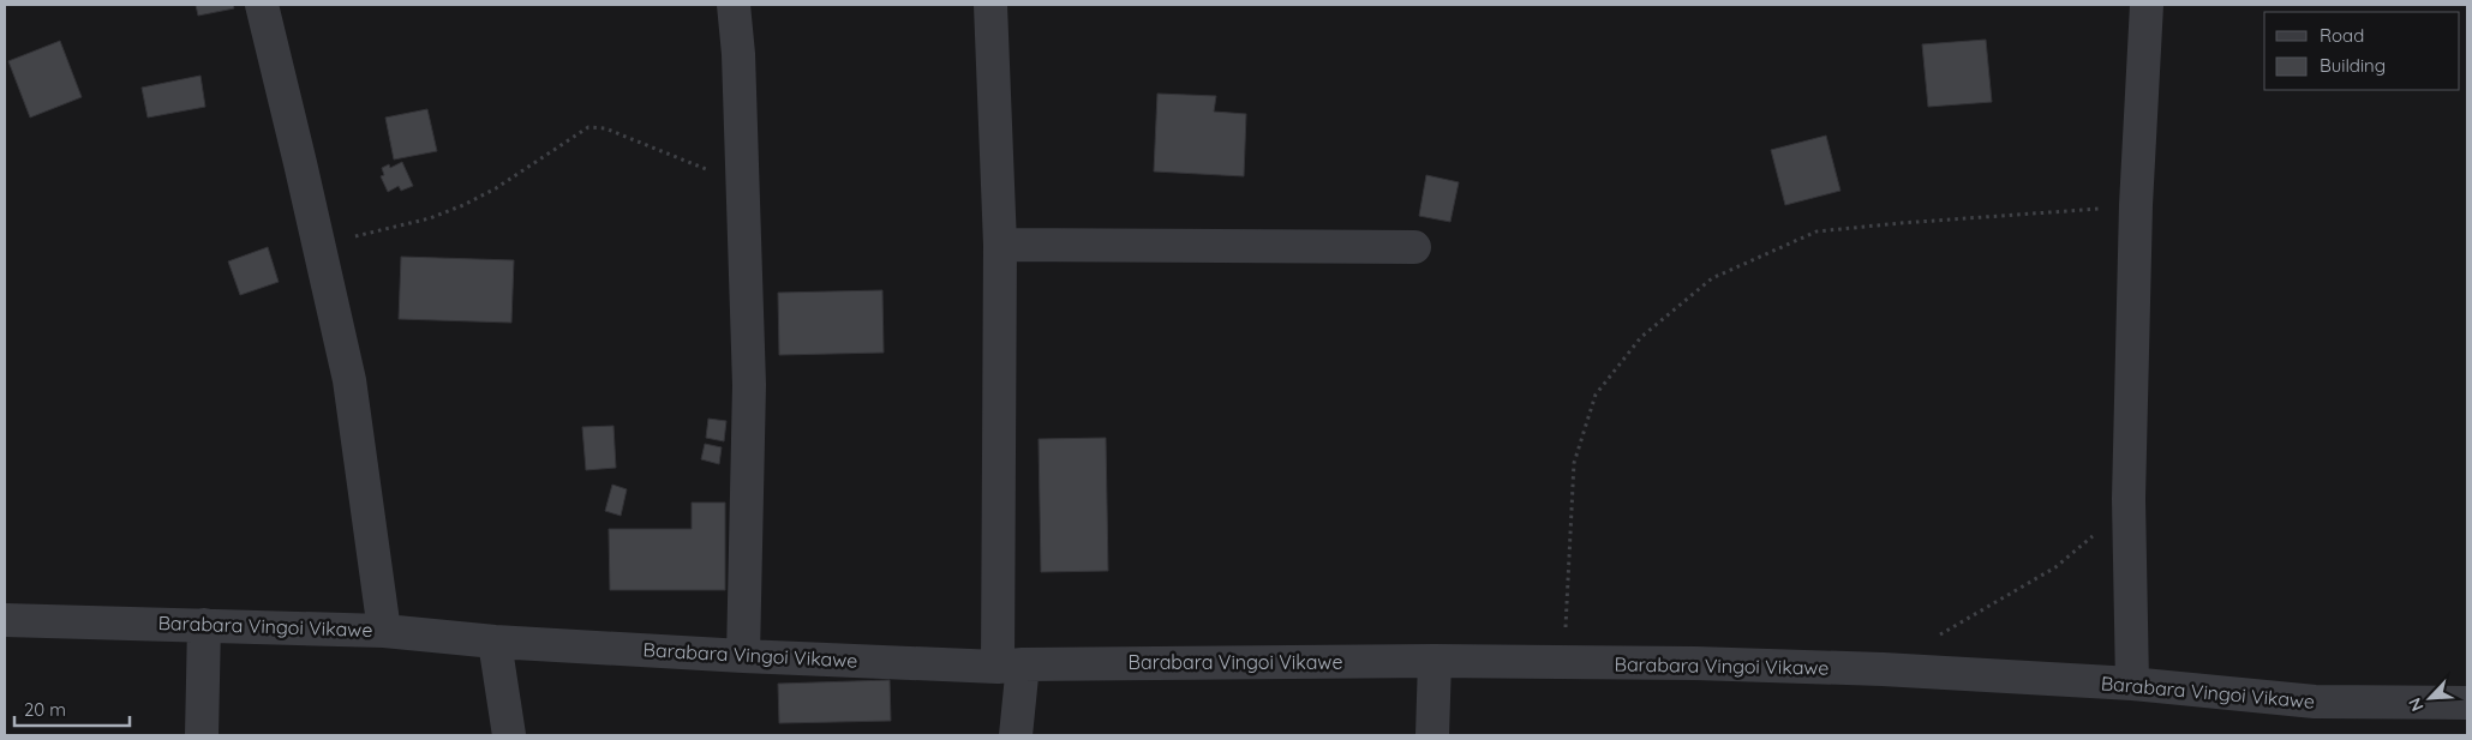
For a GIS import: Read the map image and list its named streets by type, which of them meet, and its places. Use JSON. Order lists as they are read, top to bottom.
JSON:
{
  "streets": {
    "street": ["Barabara Vingoi Vikawe"]
  },
  "legend": ["Road", "Building"],
  "scale_bar": "20 m",
  "north": "bottom left"
}
